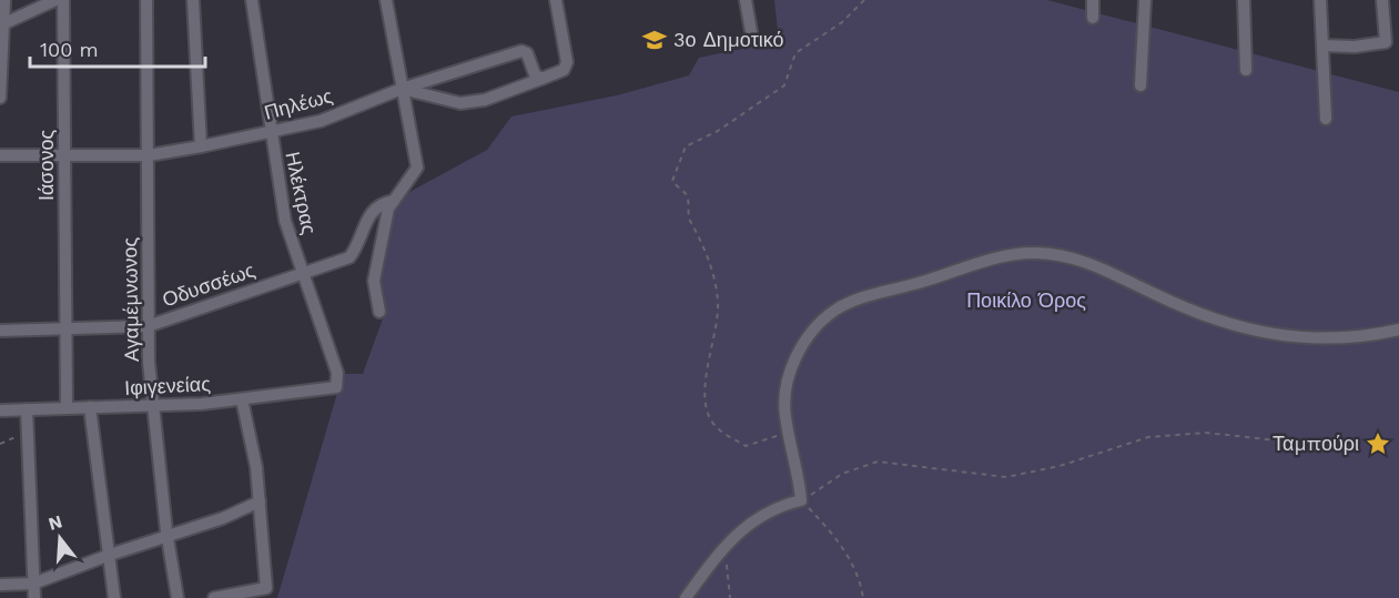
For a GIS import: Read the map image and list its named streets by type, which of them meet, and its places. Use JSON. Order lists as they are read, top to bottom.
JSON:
{
  "streets": {
    "street": [
      "Πηλέως",
      "Ιάσονος",
      "Ηλέκτρας",
      "Οδυσσέως",
      "Αγαμέμνωνος",
      "Ιφιγενείας"
    ]
  },
  "crossings": [
    ["Πηλέως", "Ιάσονος"],
    ["Πηλέως", "Ηλέκτρας"],
    ["Πηλέως", "Αγαμέμνωνος"],
    ["Ιάσονος", "Οδυσσέως"],
    ["Ιάσονος", "Ιφιγενείας"],
    ["Ηλέκτρας", "Οδυσσέως"],
    ["Ηλέκτρας", "Ιφιγενείας"],
    ["Οδυσσέως", "Αγαμέμνωνος"],
    ["Αγαμέμνωνος", "Ιφιγενείας"]
  ],
  "parks": ["Ποικίλο Όρος"],
  "places": {
    "school or university": ["3ο Δημοτικό"],
    "place": ["Ταμπούρι"]
  },
  "scale_bar": "100 m",
  "north": "top"
}
